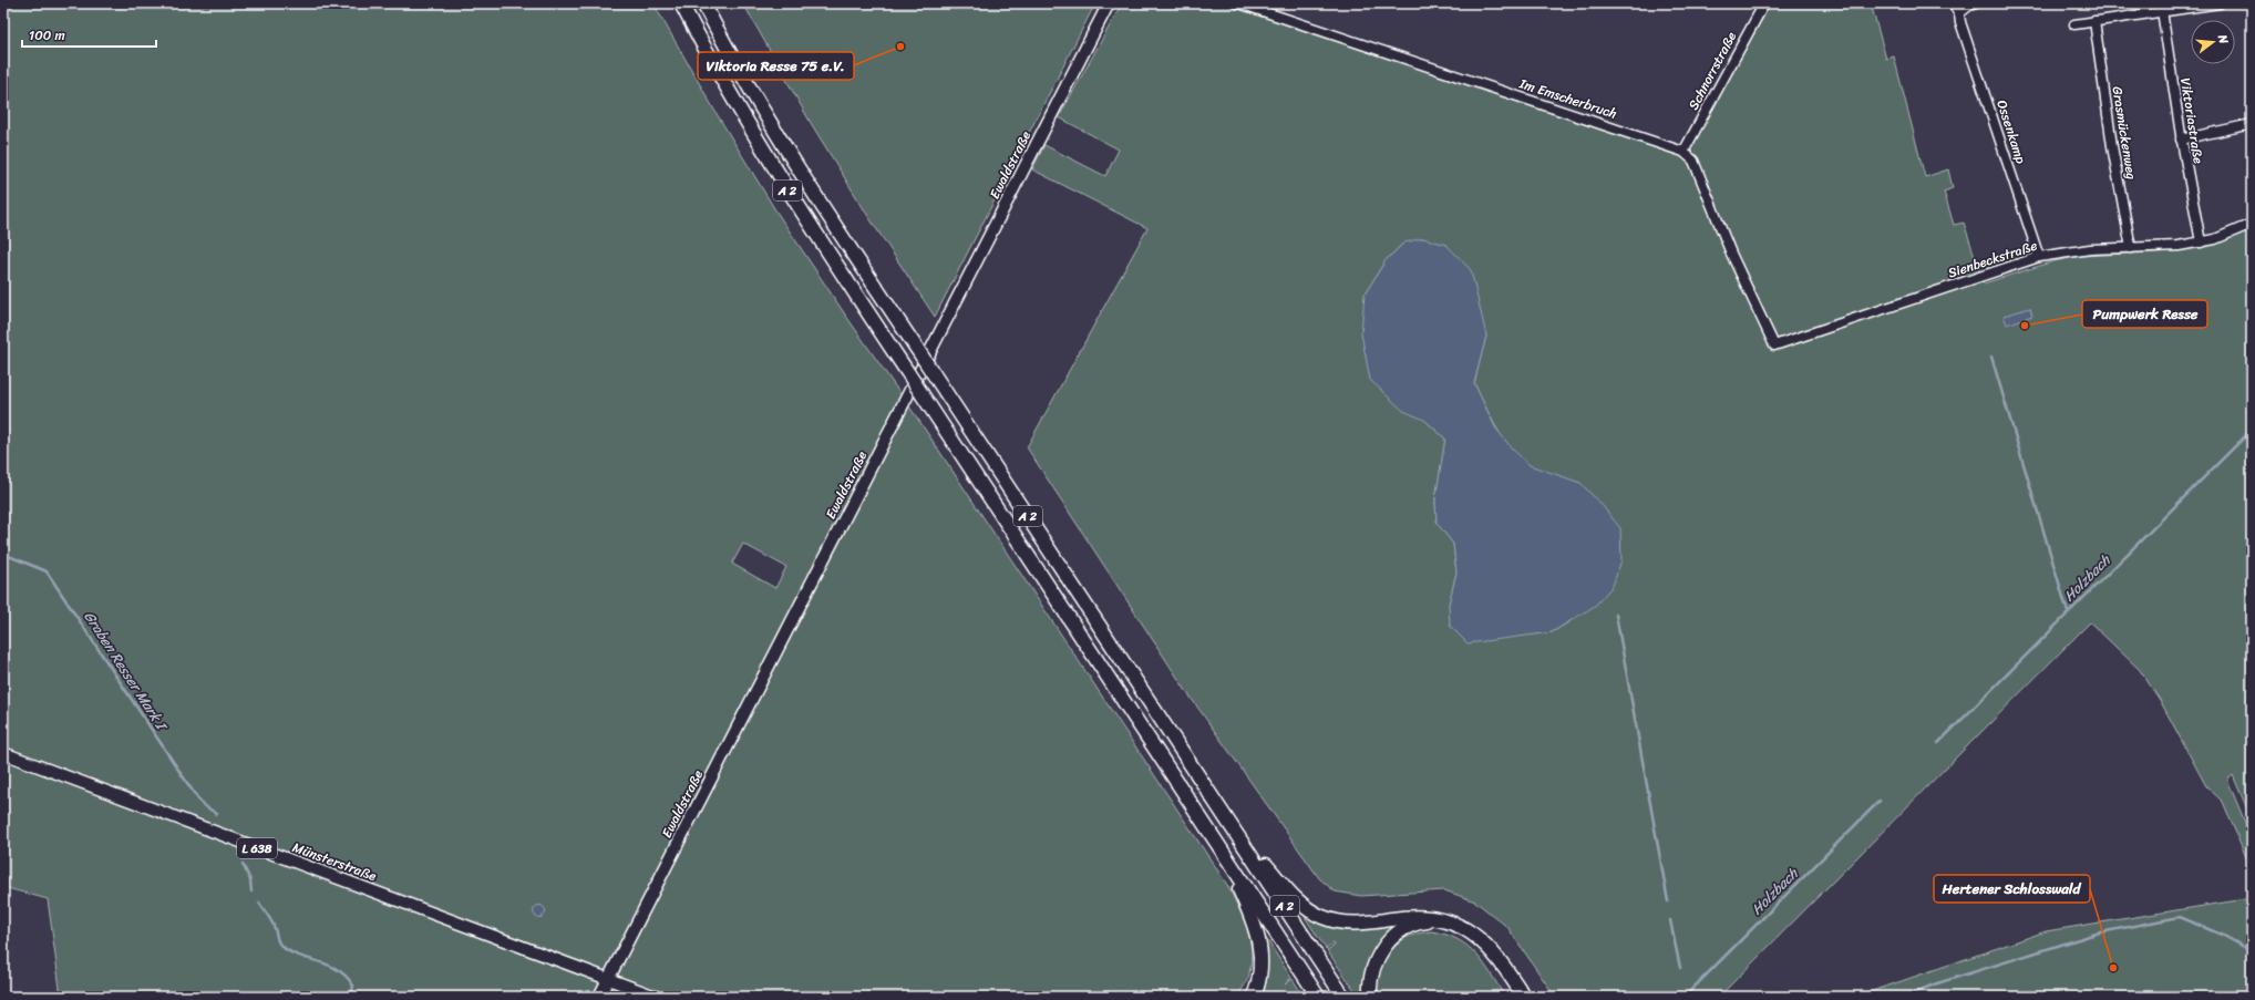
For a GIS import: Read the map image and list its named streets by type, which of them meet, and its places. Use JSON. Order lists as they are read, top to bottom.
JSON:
{
  "streets": {
    "highway": ["A 2"],
    "main road": ["Ewaldstraße", "L 638", "Münsterstraße"],
    "street": [
      "Schnorrstraße",
      "Im Emscherbruch",
      "Viktoriastraße",
      "Ossenkamp",
      "Grasmückenweg",
      "Sienbeckstraße"
    ]
  },
  "crossings": [
    ["Schnorrstraße", "Im Emscherbruch"],
    ["Schnorrstraße", "Sienbeckstraße"],
    ["Im Emscherbruch", "Sienbeckstraße"],
    ["Viktoriastraße", "Sienbeckstraße"],
    ["Ossenkamp", "Sienbeckstraße"],
    ["Grasmückenweg", "Sienbeckstraße"],
    ["Ewaldstraße", "Münsterstraße"]
  ],
  "water": ["Holzbach", "Graben Resser Mark I"],
  "places": ["Viktoria Resse 75 e.V.", "Pumpwerk Resse", "Hertener Schlosswald"],
  "scale_bar": "100 m",
  "north": "right"
}
